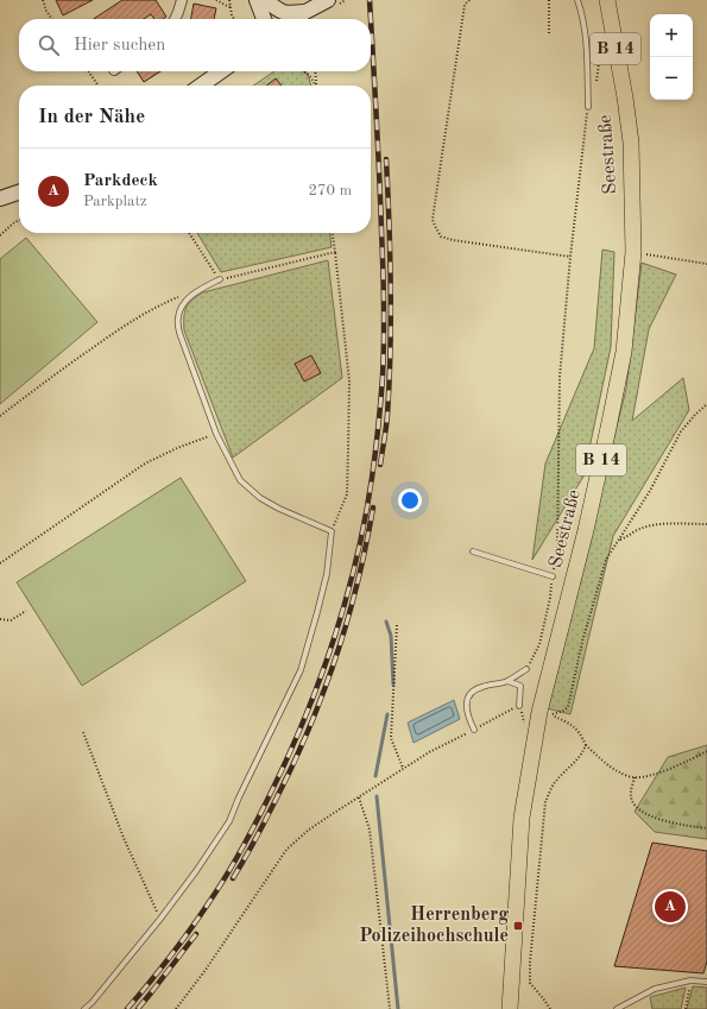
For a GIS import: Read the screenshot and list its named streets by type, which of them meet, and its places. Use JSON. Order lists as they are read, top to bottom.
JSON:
{
  "streets": {
    "main road": ["B 14", "Seestraße"]
  },
  "places": {
    "transit": ["Herrenberg Polizeihochschule"]
  },
  "page": {
    "map_buttons": ["+", "−"],
    "search": "Hier suchen",
    "heading": "In der Nähe",
    "list": [
      {
        "mark": "A",
        "name": "Parkdeck",
        "note": "Parkplatz",
        "value": "270 m"
      }
    ],
    "pins": "A"
  }
}
